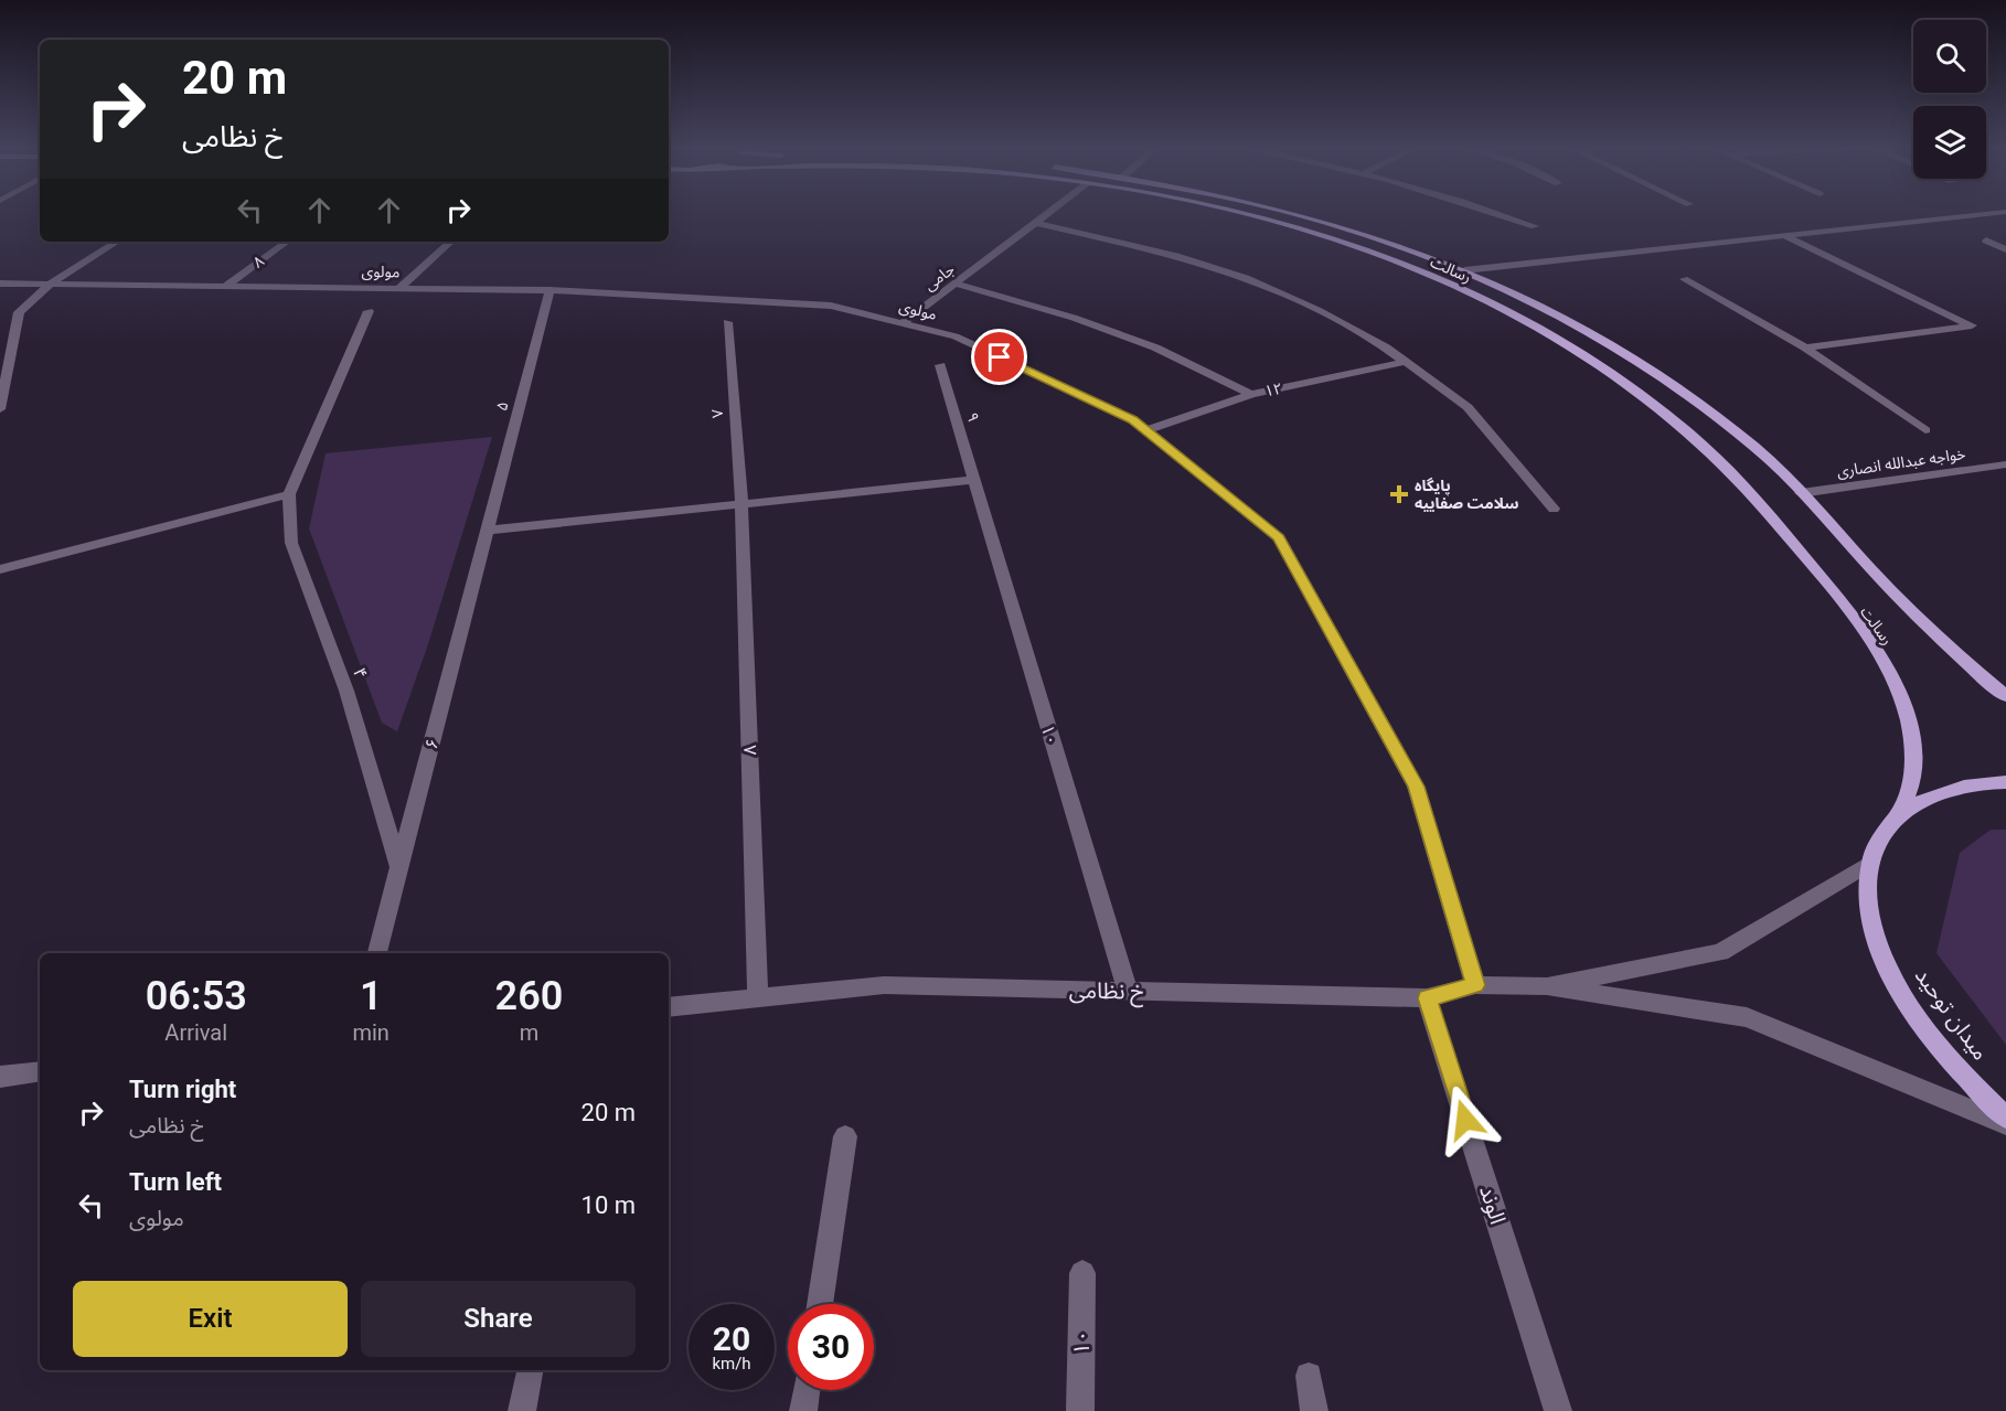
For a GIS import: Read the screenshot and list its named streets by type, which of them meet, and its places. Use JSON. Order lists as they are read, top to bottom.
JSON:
{
  "streets": {
    "main road": ["رسالت", "میدان توحید"],
    "street": [
      "۸",
      "مولوی",
      "جامی",
      "۱۲",
      "۵",
      "۷",
      "۹",
      "خواجه عبدالله انصاری",
      "۴",
      "۱۰",
      "۶",
      "خ نظامی",
      "الوند"
    ]
  },
  "crossings": [
    ["۸", "مولوی"],
    ["۸", "۷"],
    ["۸", "خ نظامی"],
    ["رسالت", "خواجه عبدالله انصاری"],
    ["رسالت", "میدان توحید"],
    ["مولوی", "جامی"],
    ["مولوی", "۱۲"],
    ["مولوی", "۵"],
    ["مولوی", "خ نظامی"],
    ["۵", "۶"],
    ["۹", "۱۰"],
    ["۴", "۶"],
    ["۱۰", "خ نظامی"],
    ["خ نظامی", "الوند"]
  ],
  "places": {
    "health": ["پایگاه سلامت صفاییه"]
  },
  "page": {
    "turn": ["20 m", "خ نظامی"],
    "eta": [
      "06:53",
      "Arrival",
      "1",
      "min",
      "260",
      "m"
    ],
    "list": [
      {
        "name": "Turn right",
        "note": "خ نظامی",
        "value": "20 m"
      },
      {
        "name": "Turn left",
        "note": "مولوی",
        "value": "10 m"
      }
    ],
    "buttons": ["Exit", "Share"],
    "speed": "20 km/h",
    "limit": "30"
  }
}
